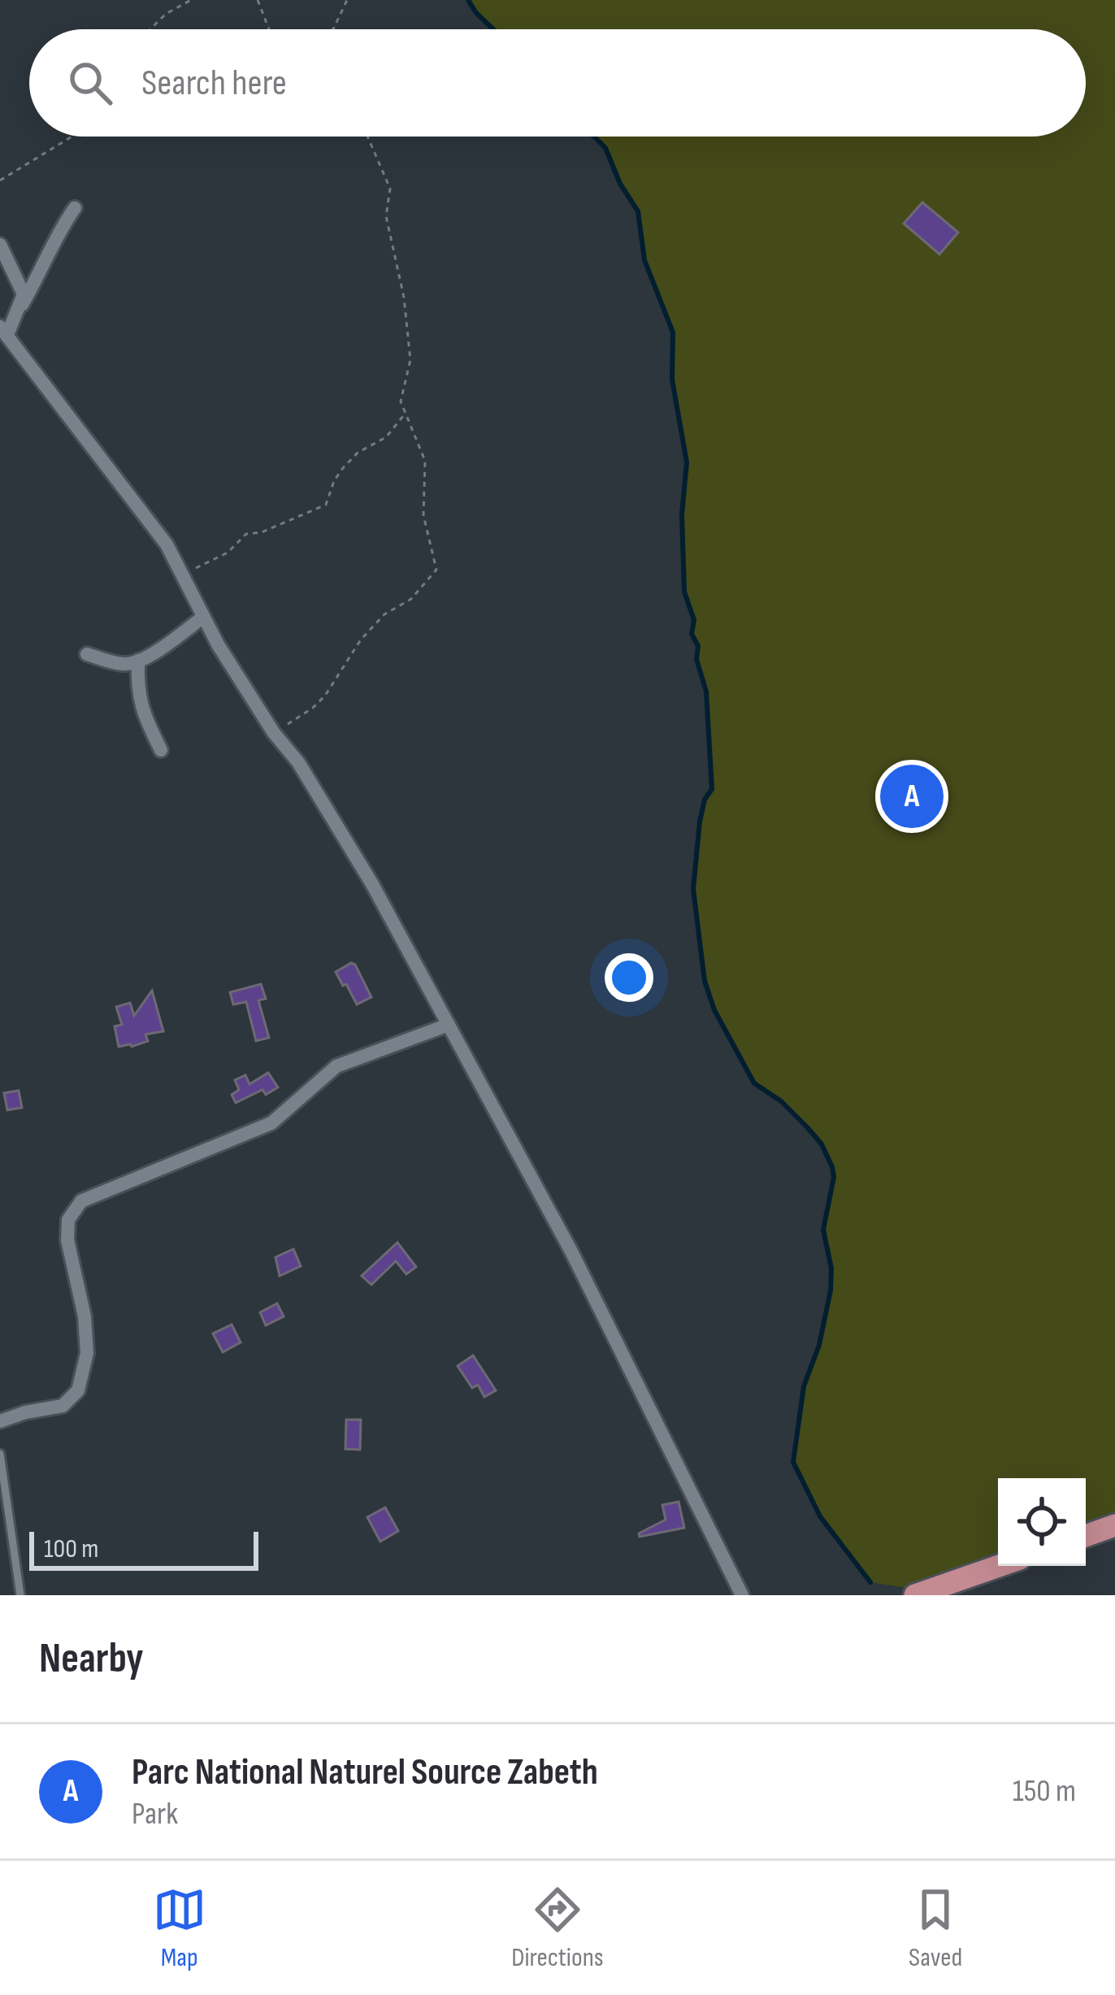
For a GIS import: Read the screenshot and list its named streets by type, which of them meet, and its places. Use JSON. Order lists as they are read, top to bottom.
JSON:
{
  "scale_bar": "100 m",
  "page": {
    "search": "Search here",
    "pins": "A",
    "scale": "100 m",
    "heading": "Nearby",
    "list": [
      {
        "mark": "A",
        "name": "Parc National Naturel Source Zabeth",
        "note": "Park",
        "value": "150 m"
      }
    ],
    "nav": ["Map", "Directions", "Saved"]
  }
}
